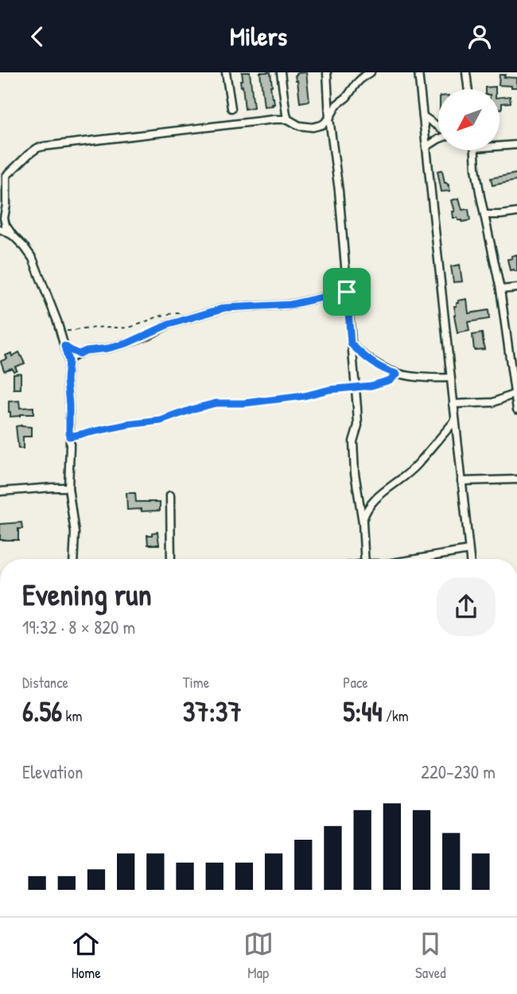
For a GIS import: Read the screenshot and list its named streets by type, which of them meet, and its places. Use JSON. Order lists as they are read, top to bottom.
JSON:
{
  "north": "bottom left",
  "page": {
    "header": "Milers",
    "heading": ["Evening run", "19:32 · 8 × 820 m"],
    "stats": [
      ["Distance", "6.56 km"],
      ["Time", "37:37"],
      ["Pace", "5:44 /km"]
    ],
    "chart": ["Elevation", "220–230 m"],
    "tabs": ["Home", "Map", "Saved"]
  }
}
